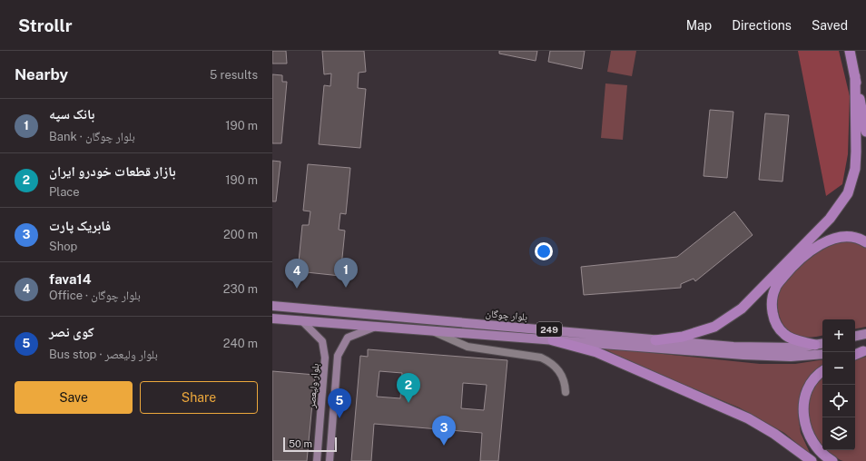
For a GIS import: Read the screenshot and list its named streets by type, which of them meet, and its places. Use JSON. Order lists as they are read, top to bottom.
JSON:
{
  "streets": {
    "main road": ["بلوار چوگان", "249", "بلوار ولیعصر"]
  },
  "crossings": [
    ["249", "بلوار ولیعصر"]
  ],
  "scale_bar": "50 m",
  "page": {
    "header": "Strollr",
    "nav": ["Map", "Directions", "Saved"],
    "heading": ["Nearby", "5 results"],
    "list": [
      {
        "mark": "1",
        "name": "بانک سپه",
        "note": "Bank · بلوار چوگان",
        "value": "190 m"
      },
      {
        "mark": "2",
        "name": "بازار قطعات خودرو ایران",
        "note": "Place",
        "value": "190 m"
      },
      {
        "mark": "3",
        "name": "فابریک پارت",
        "note": "Shop",
        "value": "200 m"
      },
      {
        "mark": "4",
        "name": "fava14",
        "note": "Office · بلوار چوگان",
        "value": "230 m"
      },
      {
        "mark": "5",
        "name": "کوی نصر",
        "note": "Bus stop · بلوار ولیعصر",
        "value": "240 m"
      }
    ],
    "pins": [
      "1",
      "4",
      "2",
      "5",
      "3"
    ],
    "map_buttons": ["+", "−"],
    "buttons": ["Save", "Share"],
    "scale": "50 m"
  }
}
